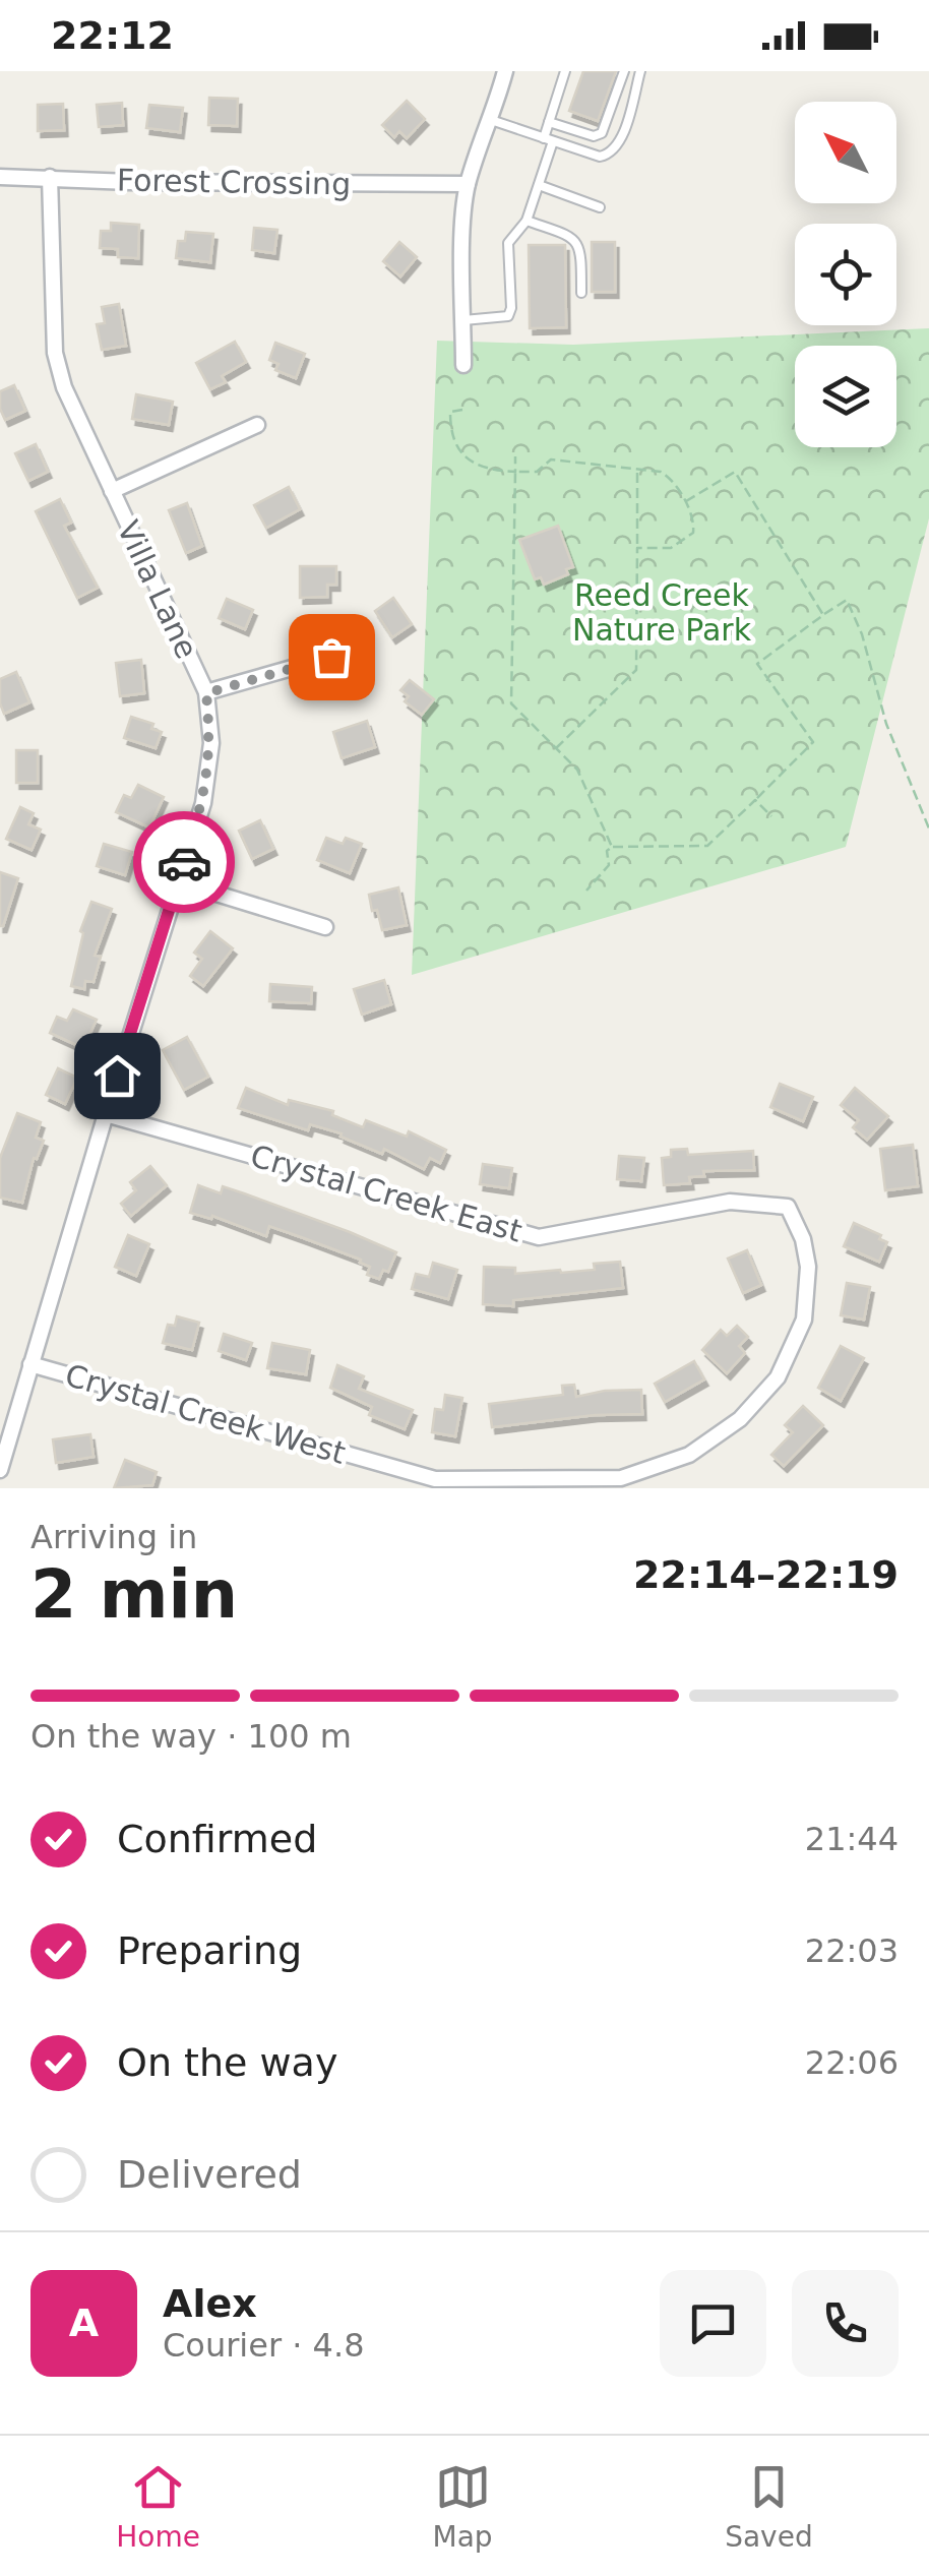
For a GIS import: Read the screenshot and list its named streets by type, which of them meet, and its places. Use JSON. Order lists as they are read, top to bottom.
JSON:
{
  "streets": {
    "street": [
      "Forest Crossing",
      "Villa Lane",
      "Crystal Creek East",
      "Crystal Creek West"
    ]
  },
  "crossings": [
    ["Forest Crossing", "Villa Lane"],
    ["Villa Lane", "Crystal Creek East"],
    ["Villa Lane", "Crystal Creek West"],
    ["Crystal Creek East", "Crystal Creek West"]
  ],
  "parks": ["Reed Creek Nature Park"],
  "north": "top left",
  "page": {
    "status": "22:12",
    "heading": ["2 min", "Arriving in", "22:14–22:19"],
    "panel": ["Alex", "Courier · 4.8"],
    "bar": "On the way · 100 m",
    "list": [
      ["Confirmed", "21:44"],
      ["Preparing", "22:03"],
      ["On the way", "22:06"],
      "Delivered"
    ],
    "round": "A",
    "tabs": ["Home", "Map", "Saved"]
  }
}
